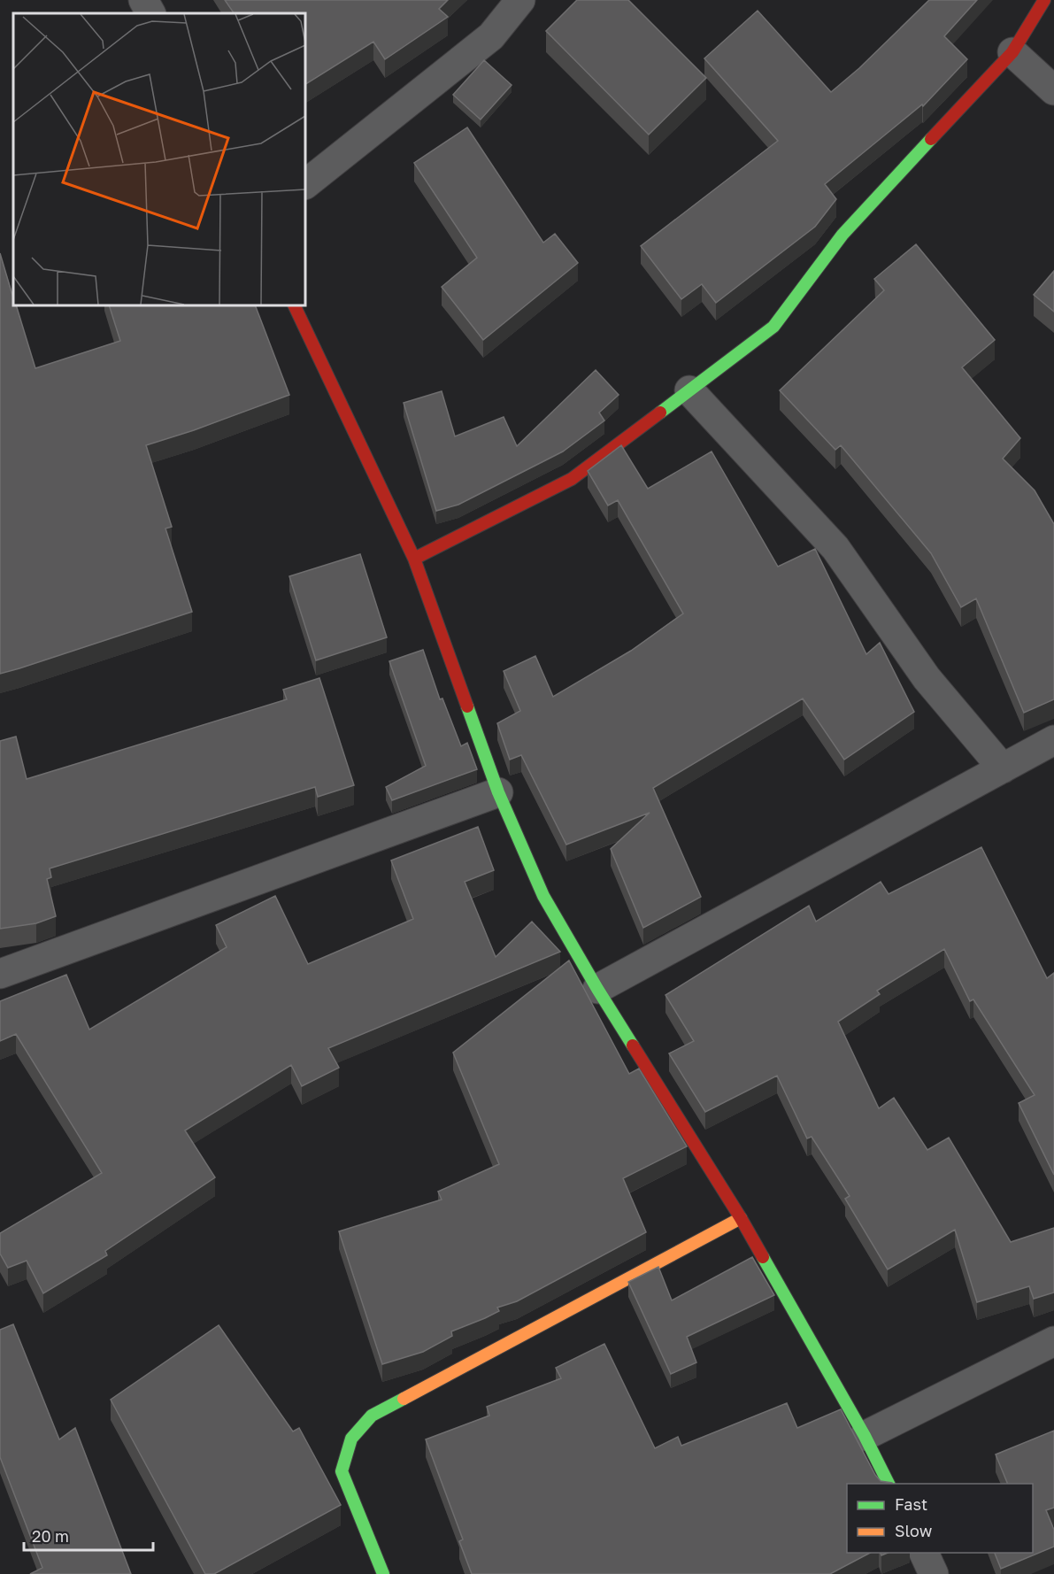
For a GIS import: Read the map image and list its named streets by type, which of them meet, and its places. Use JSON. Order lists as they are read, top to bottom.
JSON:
{
  "legend": ["Fast", "Slow"],
  "scale_bar": "20 m"
}
